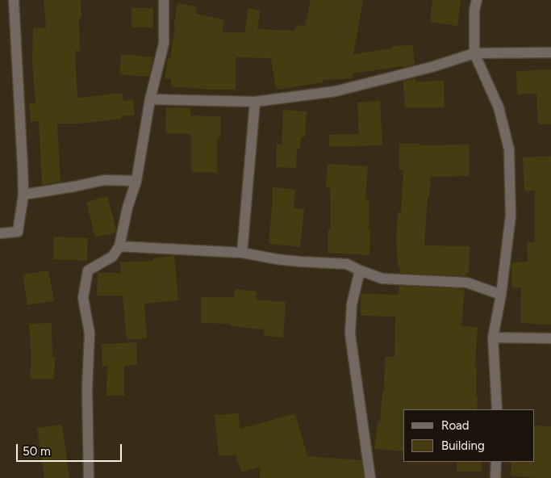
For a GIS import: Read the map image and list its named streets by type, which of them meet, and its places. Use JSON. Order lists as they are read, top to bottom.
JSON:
{
  "legend": ["Road", "Building"],
  "scale_bar": "50 m"
}
